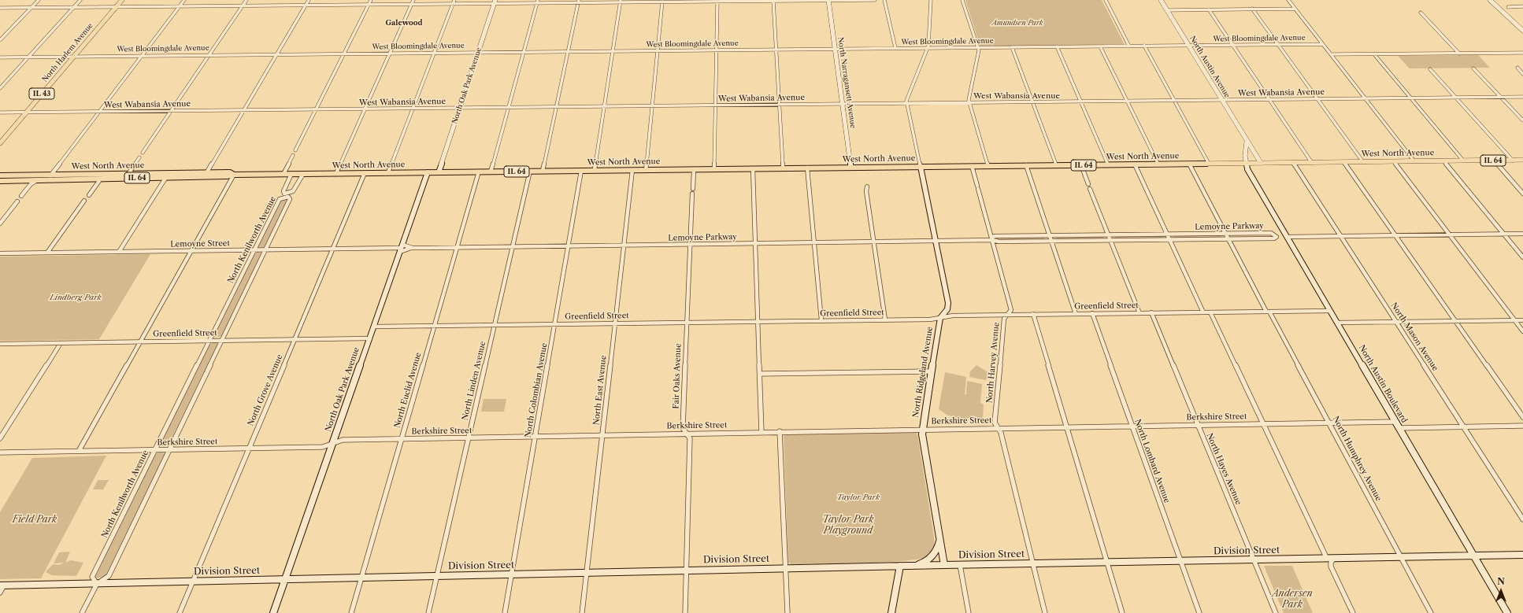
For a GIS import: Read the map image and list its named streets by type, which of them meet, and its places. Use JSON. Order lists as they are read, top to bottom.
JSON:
{
  "streets": {
    "main road": [
      "North Harlem Avenue",
      "IL 43",
      "West North Avenue",
      "IL 64"
    ],
    "street": [
      "West Bloomingdale Avenue",
      "North Austin Avenue",
      "North Narragansett Avenue",
      "North Oak Park Avenue",
      "West Wabansia Avenue",
      "Lemoyne Parkway",
      "North Kenilworth Avenue",
      "Lemoyne Street",
      "Greenfield Street",
      "North Mason Avenue",
      "North Harvey Avenue",
      "North Ridgeland Avenue",
      "Fair Oaks Avenue",
      "North Linden Avenue",
      "North Austin Boulevard",
      "North Grove Avenue",
      "North Euclid Avenue",
      "North Colombian Avenue",
      "North East Avenue",
      "Berkshire Street",
      "North Humphrey Avenue",
      "North Lombard Avenue",
      "North Hayes Avenue",
      "Division Street"
    ]
  },
  "crossings": [
    ["West Bloomingdale Avenue", "North Harlem Avenue"],
    ["West Bloomingdale Avenue", "North Austin Avenue"],
    ["West Bloomingdale Avenue", "North Narragansett Avenue"],
    ["West Bloomingdale Avenue", "North Oak Park Avenue"],
    ["North Harlem Avenue", "West Wabansia Avenue"],
    ["North Austin Avenue", "West Wabansia Avenue"],
    ["North Austin Avenue", "West North Avenue"],
    ["North Narragansett Avenue", "West Wabansia Avenue"],
    ["North Narragansett Avenue", "West North Avenue"],
    ["North Oak Park Avenue", "West Wabansia Avenue"],
    ["North Oak Park Avenue", "West North Avenue"],
    ["North Oak Park Avenue", "Lemoyne Parkway"],
    ["North Oak Park Avenue", "Lemoyne Street"],
    ["North Oak Park Avenue", "Greenfield Street"],
    ["North Oak Park Avenue", "Berkshire Street"],
    ["North Oak Park Avenue", "Division Street"],
    ["West North Avenue", "North Kenilworth Avenue"],
    ["West North Avenue", "North Mason Avenue"],
    ["West North Avenue", "North Harvey Avenue"],
    ["West North Avenue", "North Ridgeland Avenue"],
    ["West North Avenue", "North Linden Avenue"],
    ["West North Avenue", "North Austin Boulevard"],
    ["West North Avenue", "North Grove Avenue"],
    ["West North Avenue", "North Euclid Avenue"],
    ["West North Avenue", "North Colombian Avenue"],
    ["West North Avenue", "North East Avenue"],
    ["West North Avenue", "North Humphrey Avenue"],
    ["Lemoyne Parkway", "Lemoyne Street"],
    ["Lemoyne Parkway", "North Harvey Avenue"],
    ["Lemoyne Parkway", "North Ridgeland Avenue"],
    ["Lemoyne Parkway", "Fair Oaks Avenue"],
    ["Lemoyne Parkway", "North Linden Avenue"],
    ["Lemoyne Parkway", "North Euclid Avenue"],
    ["Lemoyne Parkway", "North Colombian Avenue"],
    ["Lemoyne Parkway", "North East Avenue"],
    ["Lemoyne Parkway", "North Humphrey Avenue"],
    ["North Kenilworth Avenue", "Lemoyne Street"],
    ["North Kenilworth Avenue", "Greenfield Street"],
    ["North Kenilworth Avenue", "Berkshire Street"],
    ["North Kenilworth Avenue", "Division Street"],
    ["Lemoyne Street", "North Grove Avenue"],
    ["Greenfield Street", "North Harvey Avenue"],
    ["Greenfield Street", "North Ridgeland Avenue"],
    ["Greenfield Street", "Fair Oaks Avenue"],
    ["Greenfield Street", "North Linden Avenue"],
    ["Greenfield Street", "North Austin Boulevard"],
    ["Greenfield Street", "North Grove Avenue"],
    ["Greenfield Street", "North Euclid Avenue"],
    ["Greenfield Street", "North Colombian Avenue"],
    ["Greenfield Street", "North East Avenue"],
    ["Greenfield Street", "North Humphrey Avenue"],
    ["Greenfield Street", "North Lombard Avenue"],
    ["Greenfield Street", "North Hayes Avenue"],
    ["North Harvey Avenue", "Berkshire Street"],
    ["North Harvey Avenue", "Division Street"],
    ["North Ridgeland Avenue", "Berkshire Street"],
    ["North Ridgeland Avenue", "Division Street"],
    ["Fair Oaks Avenue", "Berkshire Street"],
    ["Fair Oaks Avenue", "Division Street"],
    ["North Linden Avenue", "Berkshire Street"],
    ["North Linden Avenue", "Division Street"],
    ["North Austin Boulevard", "Berkshire Street"],
    ["North Austin Boulevard", "Division Street"],
    ["North Grove Avenue", "Berkshire Street"],
    ["North Grove Avenue", "Division Street"],
    ["North Euclid Avenue", "Berkshire Street"],
    ["North Euclid Avenue", "Division Street"],
    ["North Colombian Avenue", "Berkshire Street"],
    ["North Colombian Avenue", "Division Street"],
    ["North East Avenue", "Berkshire Street"],
    ["North East Avenue", "Division Street"],
    ["Berkshire Street", "North Humphrey Avenue"],
    ["Berkshire Street", "North Lombard Avenue"],
    ["Berkshire Street", "North Hayes Avenue"],
    ["North Humphrey Avenue", "Division Street"],
    ["North Lombard Avenue", "Division Street"],
    ["North Hayes Avenue", "Division Street"]
  ],
  "districts": ["Galewood"],
  "parks": [
    "Amundsen Park",
    "Lindberg Park",
    "Taylor Park",
    "Field Park",
    "Taylor Park Playground",
    "Andersen Park"
  ],
  "north": "top"
}
